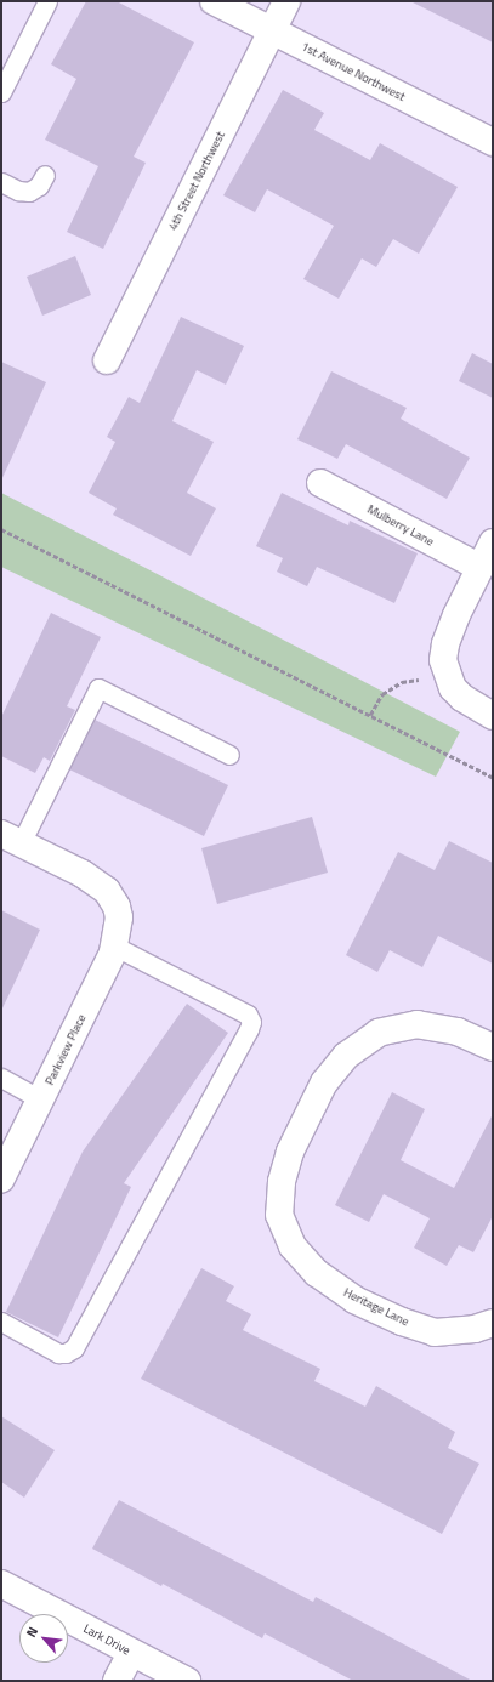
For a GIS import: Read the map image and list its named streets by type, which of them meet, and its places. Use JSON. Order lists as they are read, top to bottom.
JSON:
{
  "streets": {
    "street": [
      "1st Avenue Northwest",
      "4th Street Northwest",
      "Mulberry Lane",
      "Parkview Place",
      "Heritage Lane",
      "Lark Drive"
    ]
  },
  "crossings": [
    ["1st Avenue Northwest", "4th Street Northwest"]
  ],
  "north": "top left"
}
